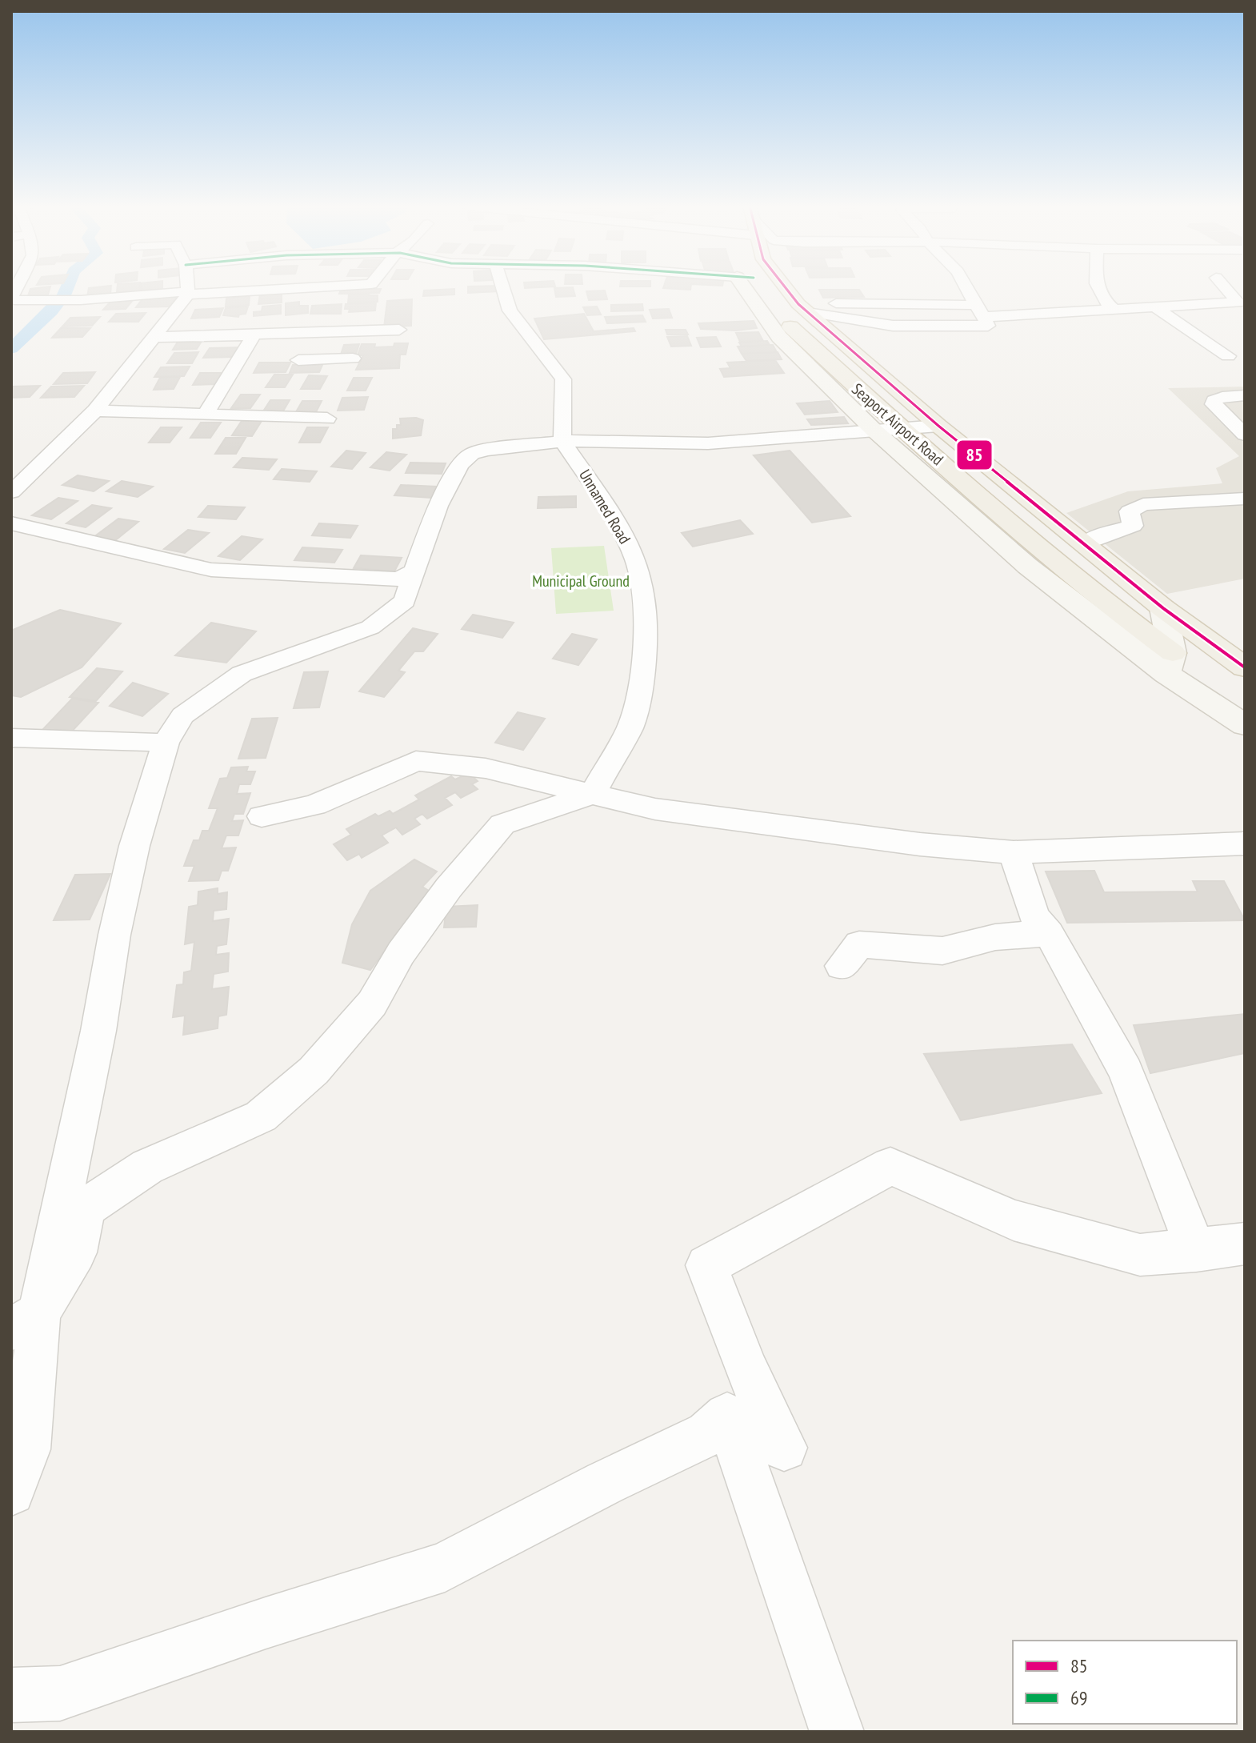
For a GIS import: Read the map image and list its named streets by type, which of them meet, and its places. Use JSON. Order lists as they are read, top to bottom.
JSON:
{
  "streets": {
    "main road": ["Seaport Airport Road"],
    "street": ["Unnamed Road"]
  },
  "parks": ["Municipal Ground"],
  "lines": ["transit line 85"],
  "legend": ["85", "69"]
}
